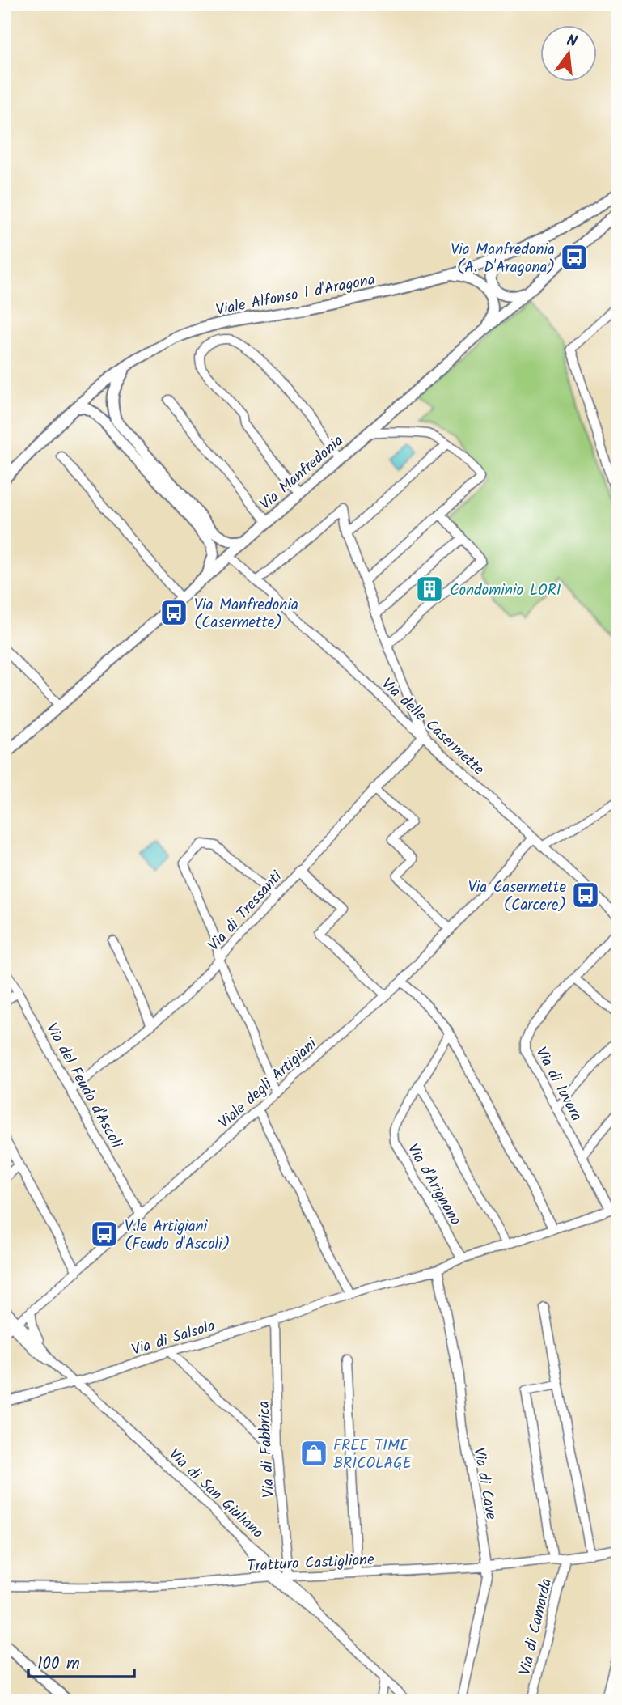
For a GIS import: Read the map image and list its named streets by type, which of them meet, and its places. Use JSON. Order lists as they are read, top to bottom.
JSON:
{
  "streets": {
    "main road": ["Viale Alfonso I d'Aragona", "Via Manfredonia"],
    "street": [
      "Via delle Casermette",
      "Via di Tressanti",
      "Viale degli Artigiani",
      "Via di Iuvara",
      "Via del Feudo d'Ascoli",
      "Via d'Arignano",
      "Via di Salsola",
      "Via di Fabbrica",
      "Via di Cave",
      "Via di San Giuliano",
      "Tratturo Castiglione",
      "Via di Camarda"
    ]
  },
  "crossings": [
    ["Via Manfredonia", "Via delle Casermette"],
    ["Via delle Casermette", "Via di Tressanti"],
    ["Via delle Casermette", "Viale degli Artigiani"],
    ["Via di Tressanti", "Via del Feudo d'Ascoli"],
    ["Viale degli Artigiani", "Via del Feudo d'Ascoli"],
    ["Viale degli Artigiani", "Via di San Giuliano"],
    ["Via di Iuvara", "Via di Salsola"],
    ["Via d'Arignano", "Via di Salsola"],
    ["Via di Salsola", "Via di Fabbrica"],
    ["Via di Salsola", "Via di Cave"],
    ["Via di Salsola", "Via di San Giuliano"],
    ["Via di Fabbrica", "Via di San Giuliano"],
    ["Via di Fabbrica", "Tratturo Castiglione"],
    ["Via di Cave", "Tratturo Castiglione"],
    ["Via di San Giuliano", "Tratturo Castiglione"],
    ["Tratturo Castiglione", "Via di Camarda"]
  ],
  "places": {
    "bus stop": [
      "Via Manfredonia (A. D'Aragona)",
      "Via Manfredonia (Casermette)",
      "Via Casermette (Carcere)",
      "V.le Artigiani (Feudo d'Ascoli)"
    ],
    "building": ["Condominio LORI"],
    "shop": ["FREE TIME BRICOLAGE"]
  },
  "scale_bar": "100 m",
  "north": "top"
}
